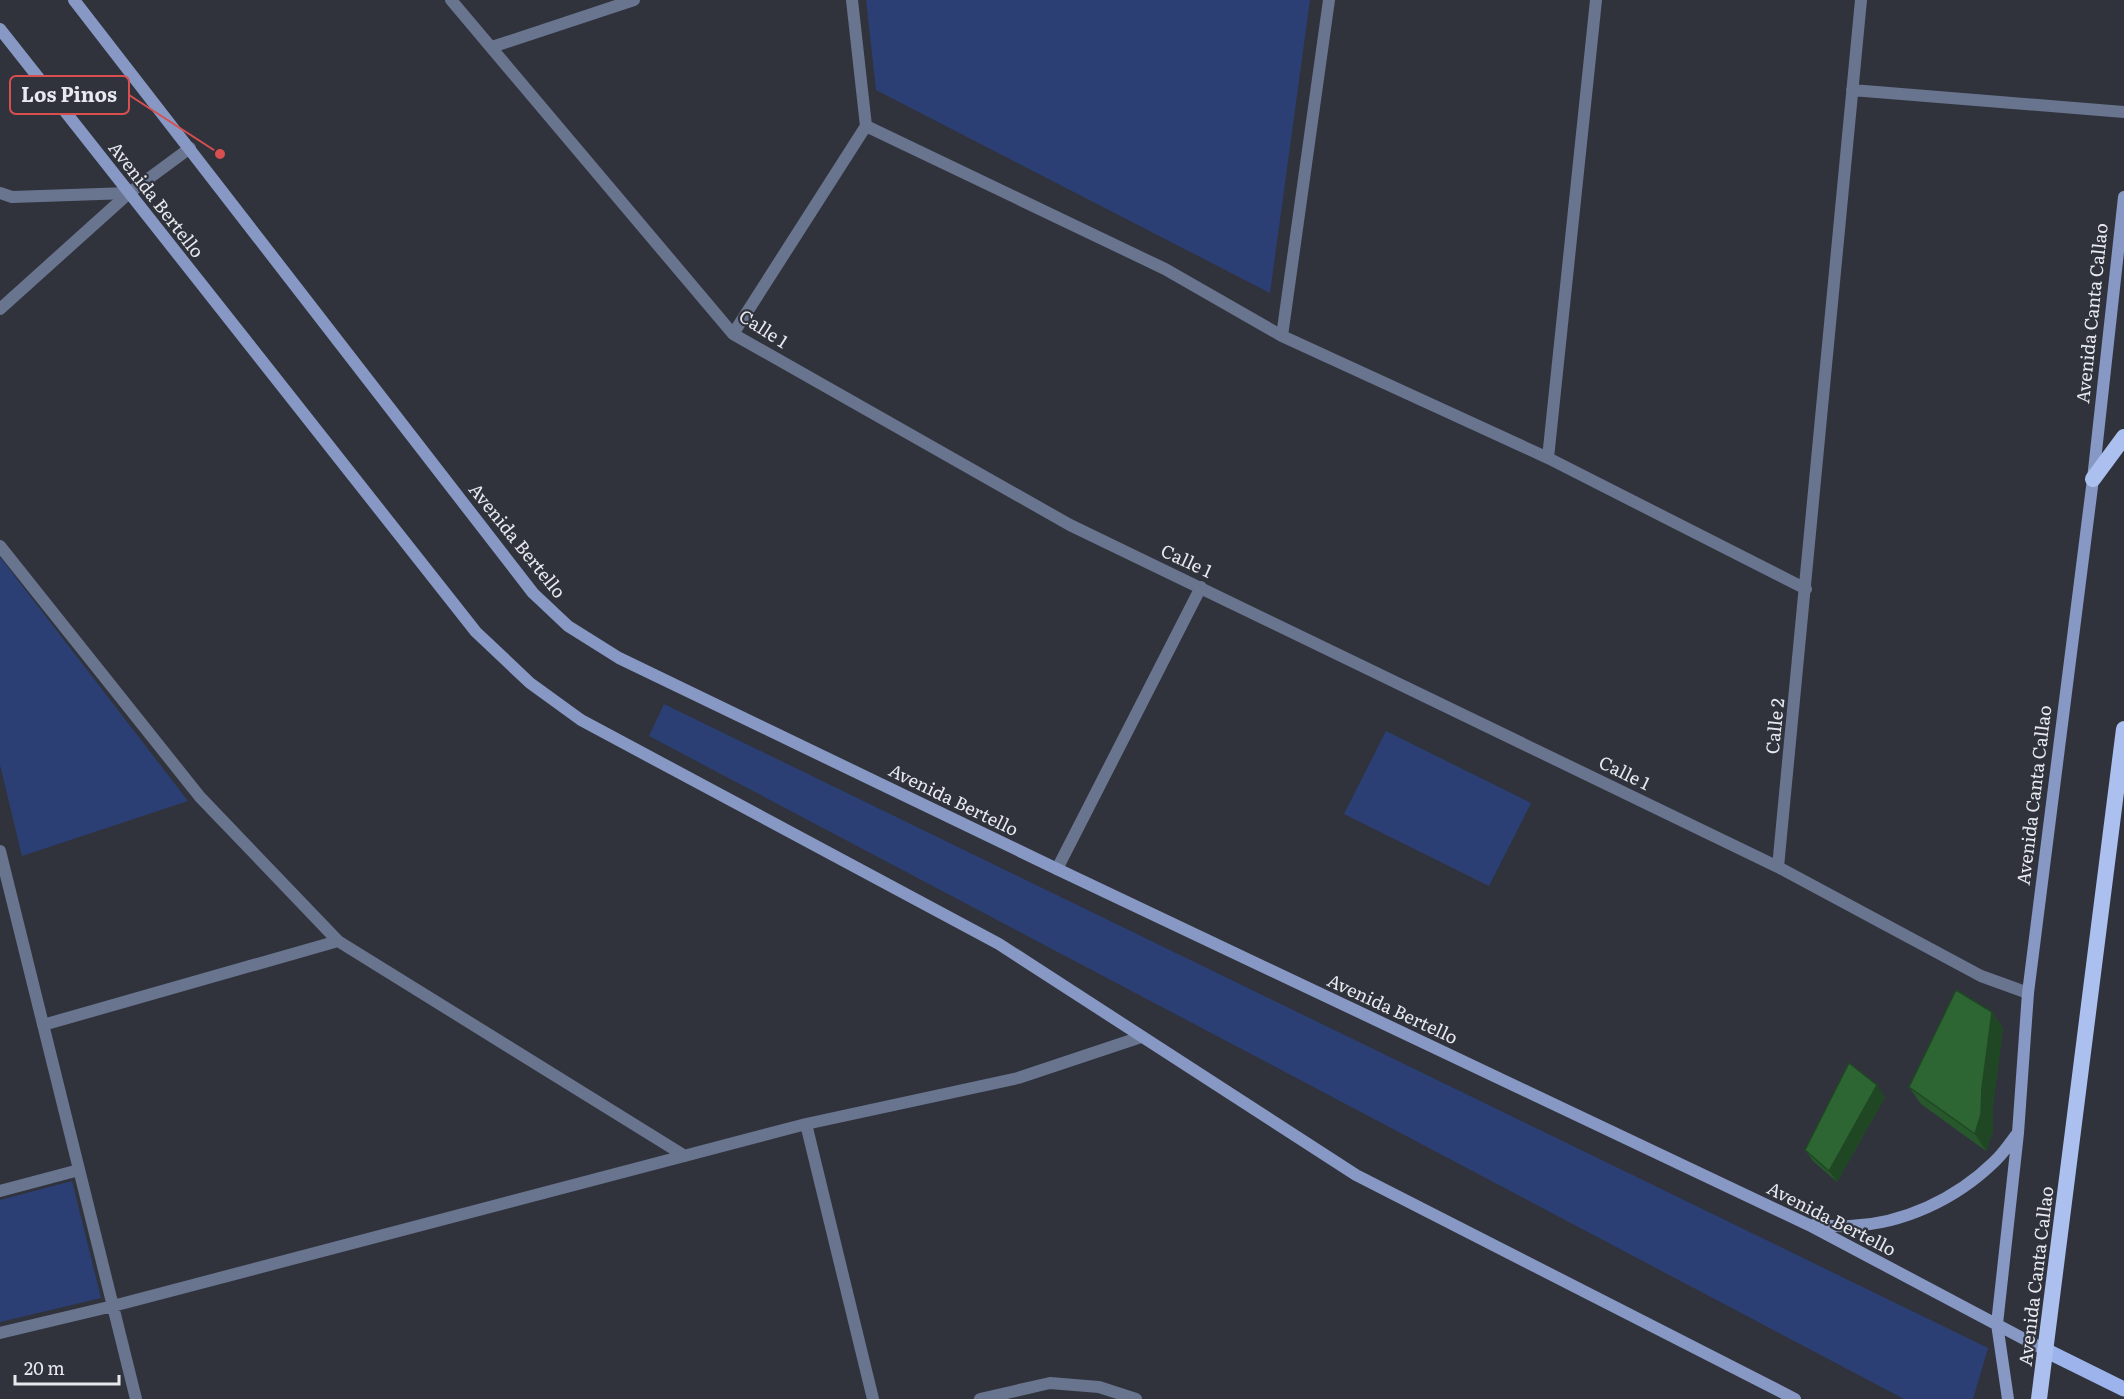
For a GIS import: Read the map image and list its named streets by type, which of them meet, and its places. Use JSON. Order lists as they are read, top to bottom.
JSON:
{
  "streets": {
    "highway": ["Avenida Canta Callao"],
    "main road": ["Avenida Bertello"],
    "street": ["Calle 1", "Calle 2"]
  },
  "crossings": [
    ["Avenida Bertello", "Avenida Canta Callao"],
    ["Avenida Canta Callao", "Calle 1"],
    ["Calle 1", "Calle 2"]
  ],
  "places": ["Los Pinos"],
  "scale_bar": "20 m"
}
